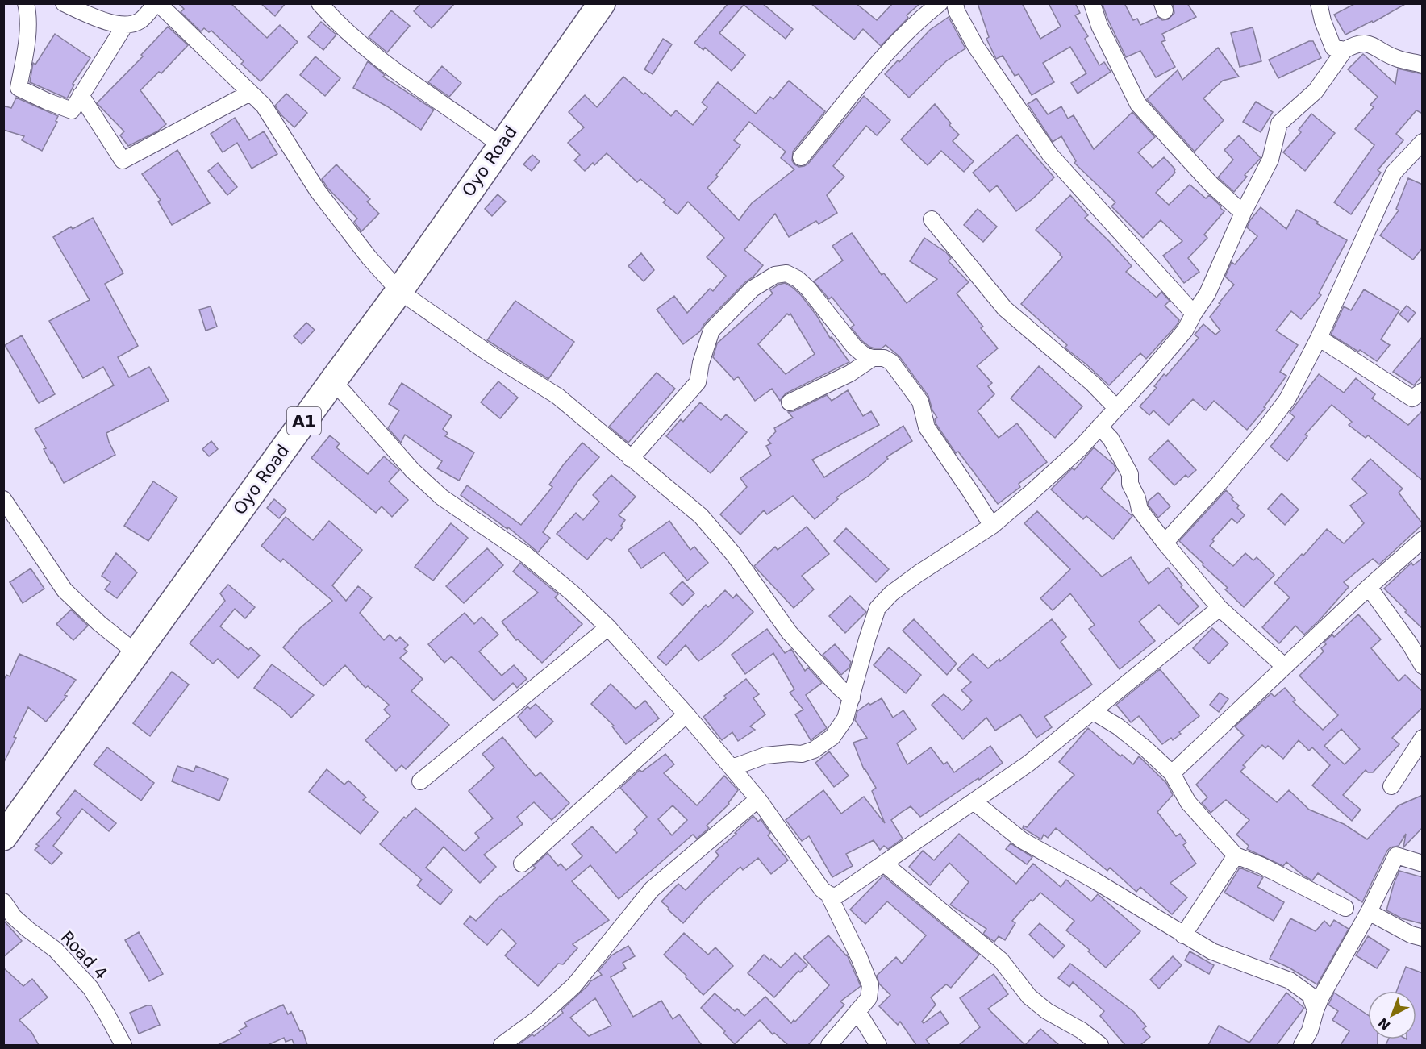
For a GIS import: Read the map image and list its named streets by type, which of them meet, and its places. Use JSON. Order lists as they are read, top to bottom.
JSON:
{
  "streets": {
    "highway": ["Oyo Road", "A1"],
    "street": ["Road 4"]
  },
  "north": "bottom left"
}
